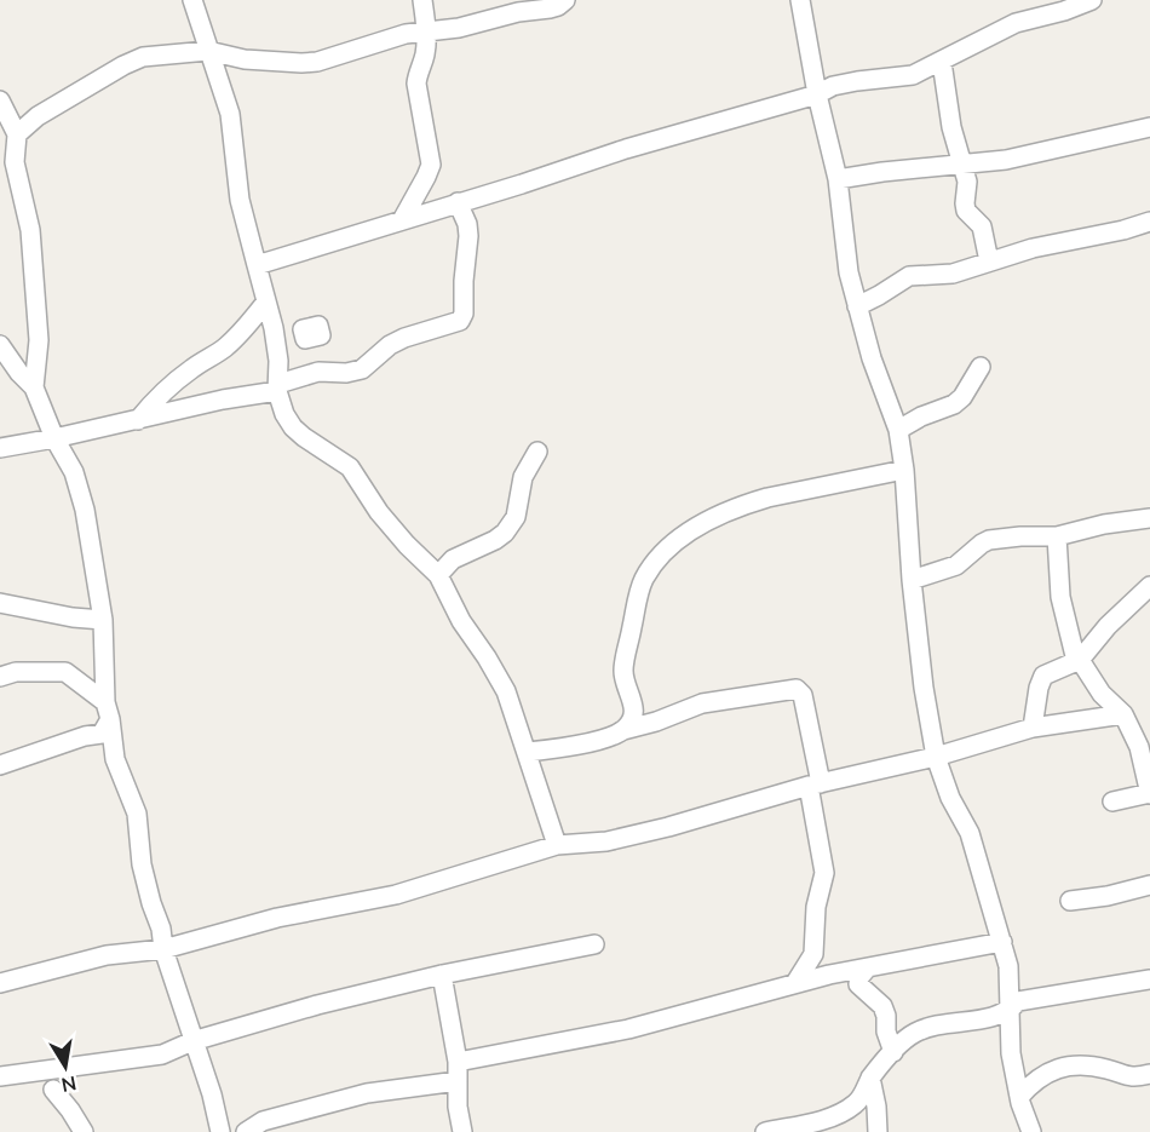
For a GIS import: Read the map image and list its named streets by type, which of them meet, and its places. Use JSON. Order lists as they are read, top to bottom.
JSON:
{
  "north": "bottom"
}
